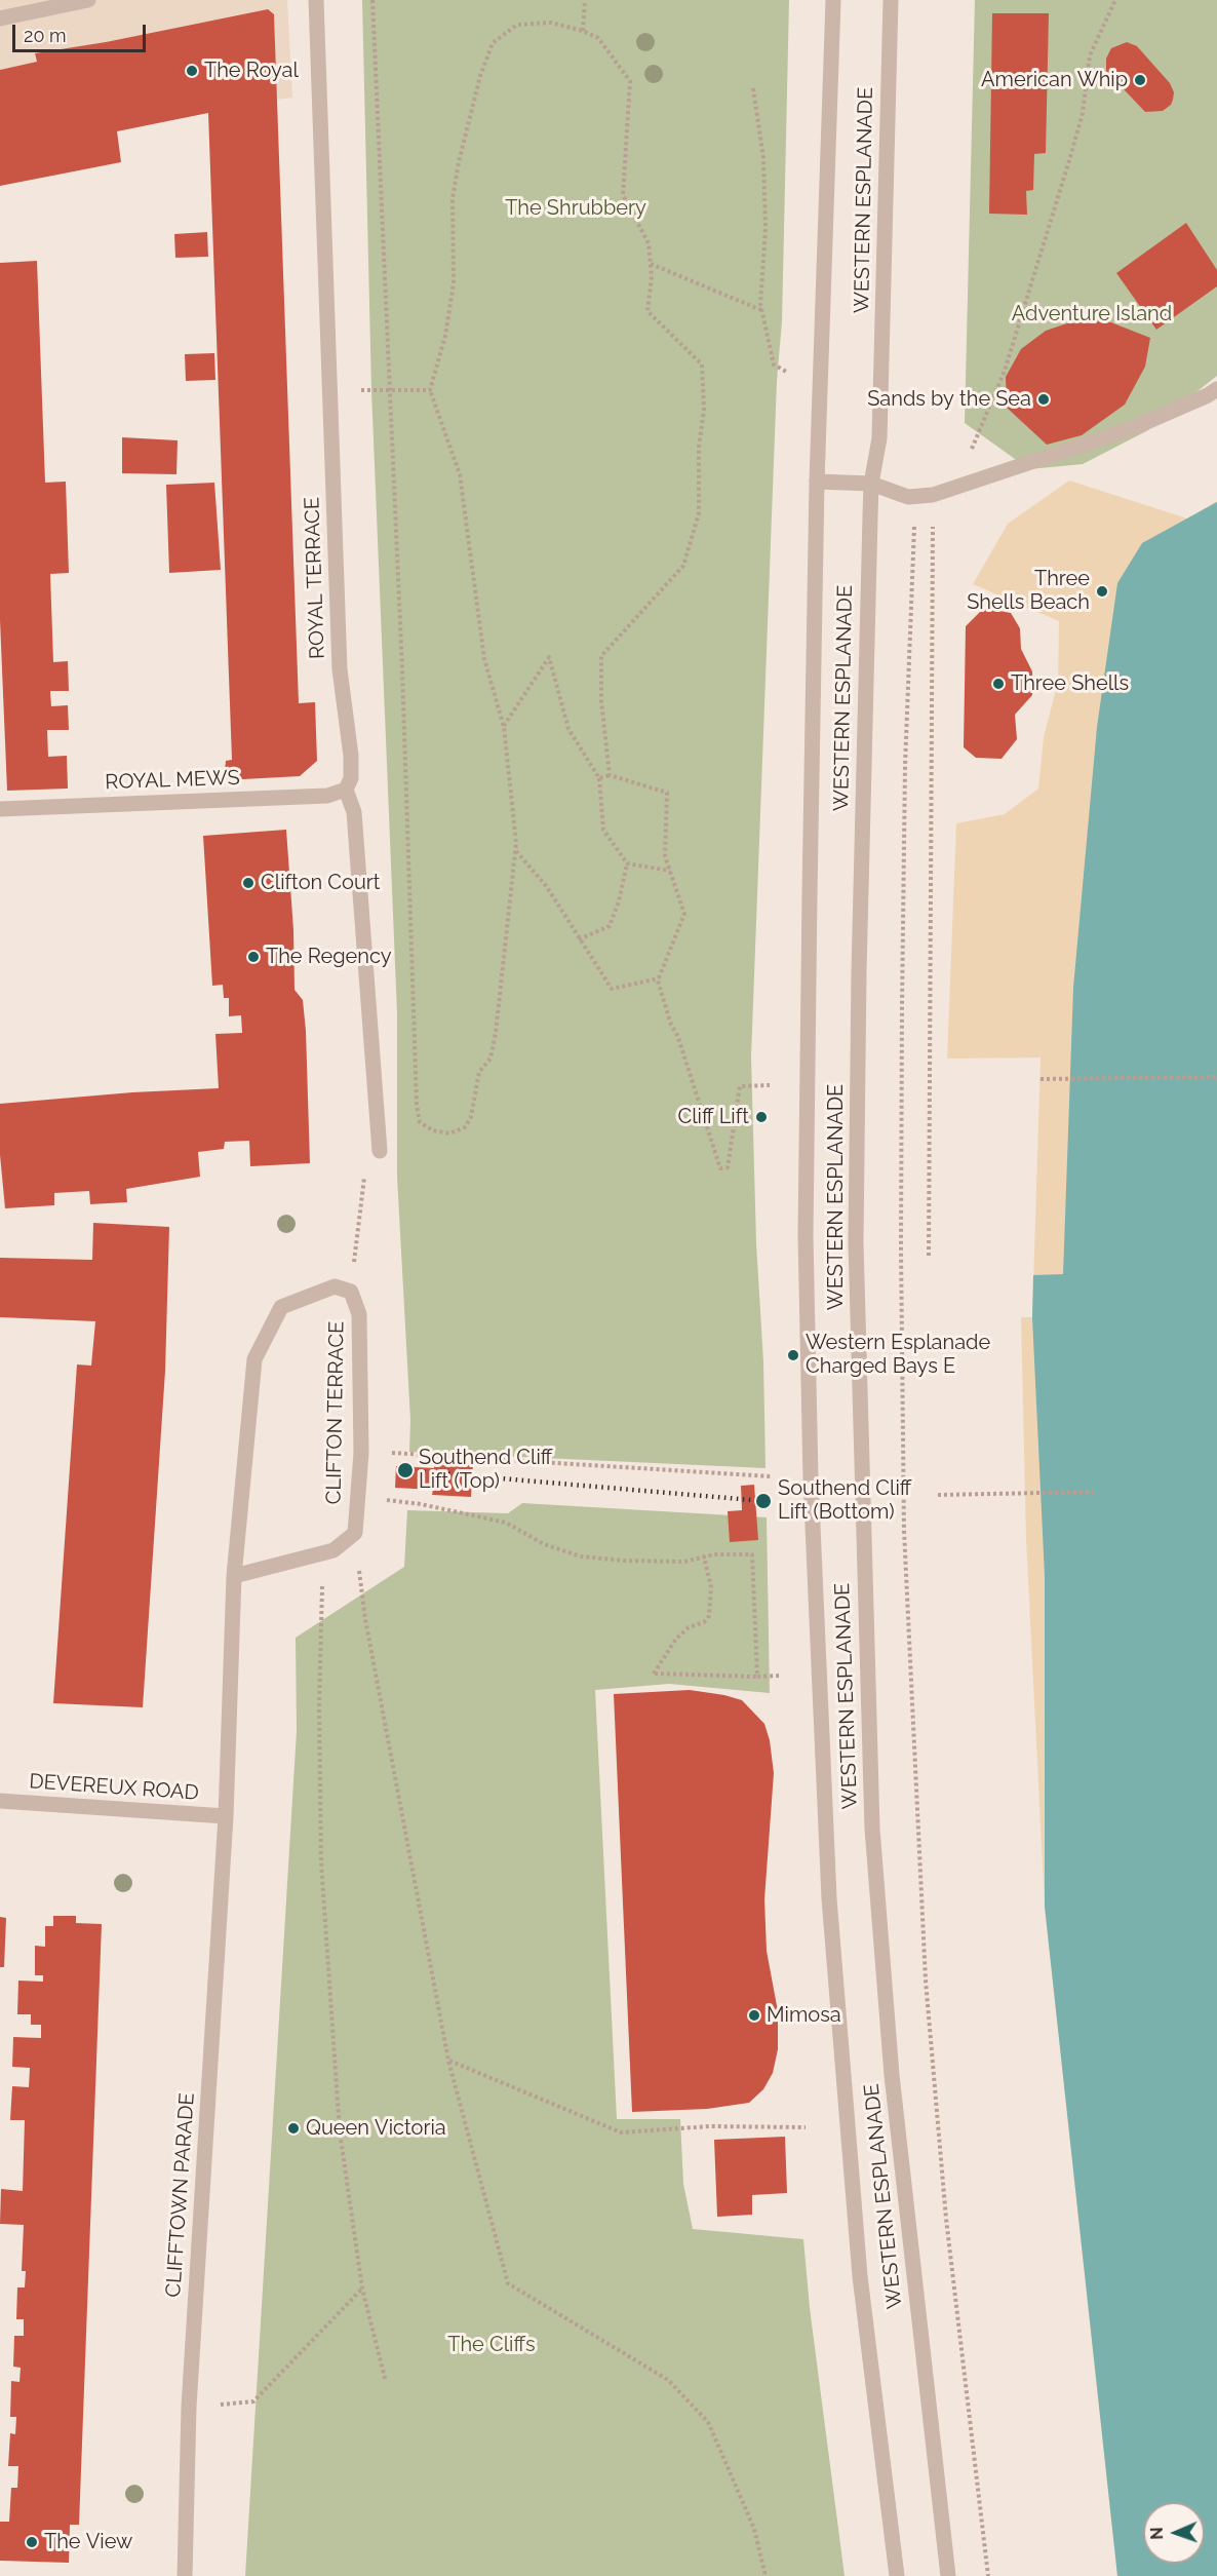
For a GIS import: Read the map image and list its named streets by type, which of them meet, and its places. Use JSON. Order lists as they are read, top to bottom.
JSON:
{
  "streets": {
    "street": [
      "WESTERN ESPLANADE",
      "ROYAL TERRACE",
      "ROYAL MEWS",
      "CLIFTON TERRACE",
      "DEVEREUX ROAD",
      "CLIFFTOWN PARADE"
    ]
  },
  "crossings": [
    ["ROYAL TERRACE", "ROYAL MEWS"],
    ["CLIFTON TERRACE", "DEVEREUX ROAD"],
    ["CLIFTON TERRACE", "CLIFFTOWN PARADE"],
    ["DEVEREUX ROAD", "CLIFFTOWN PARADE"]
  ],
  "parks": ["The Shrubbery", "Adventure Island", "The Cliffs"],
  "places": [
    "The Royal",
    "American Whip",
    "Sands by the Sea",
    "Three Shells Beach",
    "Three Shells",
    "Clifton Court",
    "The Regency",
    "Cliff Lift",
    "Western Esplanade Charged Bays E",
    "Southend Cliff Lift (Top)",
    "Southend Cliff Lift (Bottom)",
    "Mimosa",
    "Queen Victoria",
    "The View"
  ],
  "scale_bar": "20 m",
  "north": "left"
}
